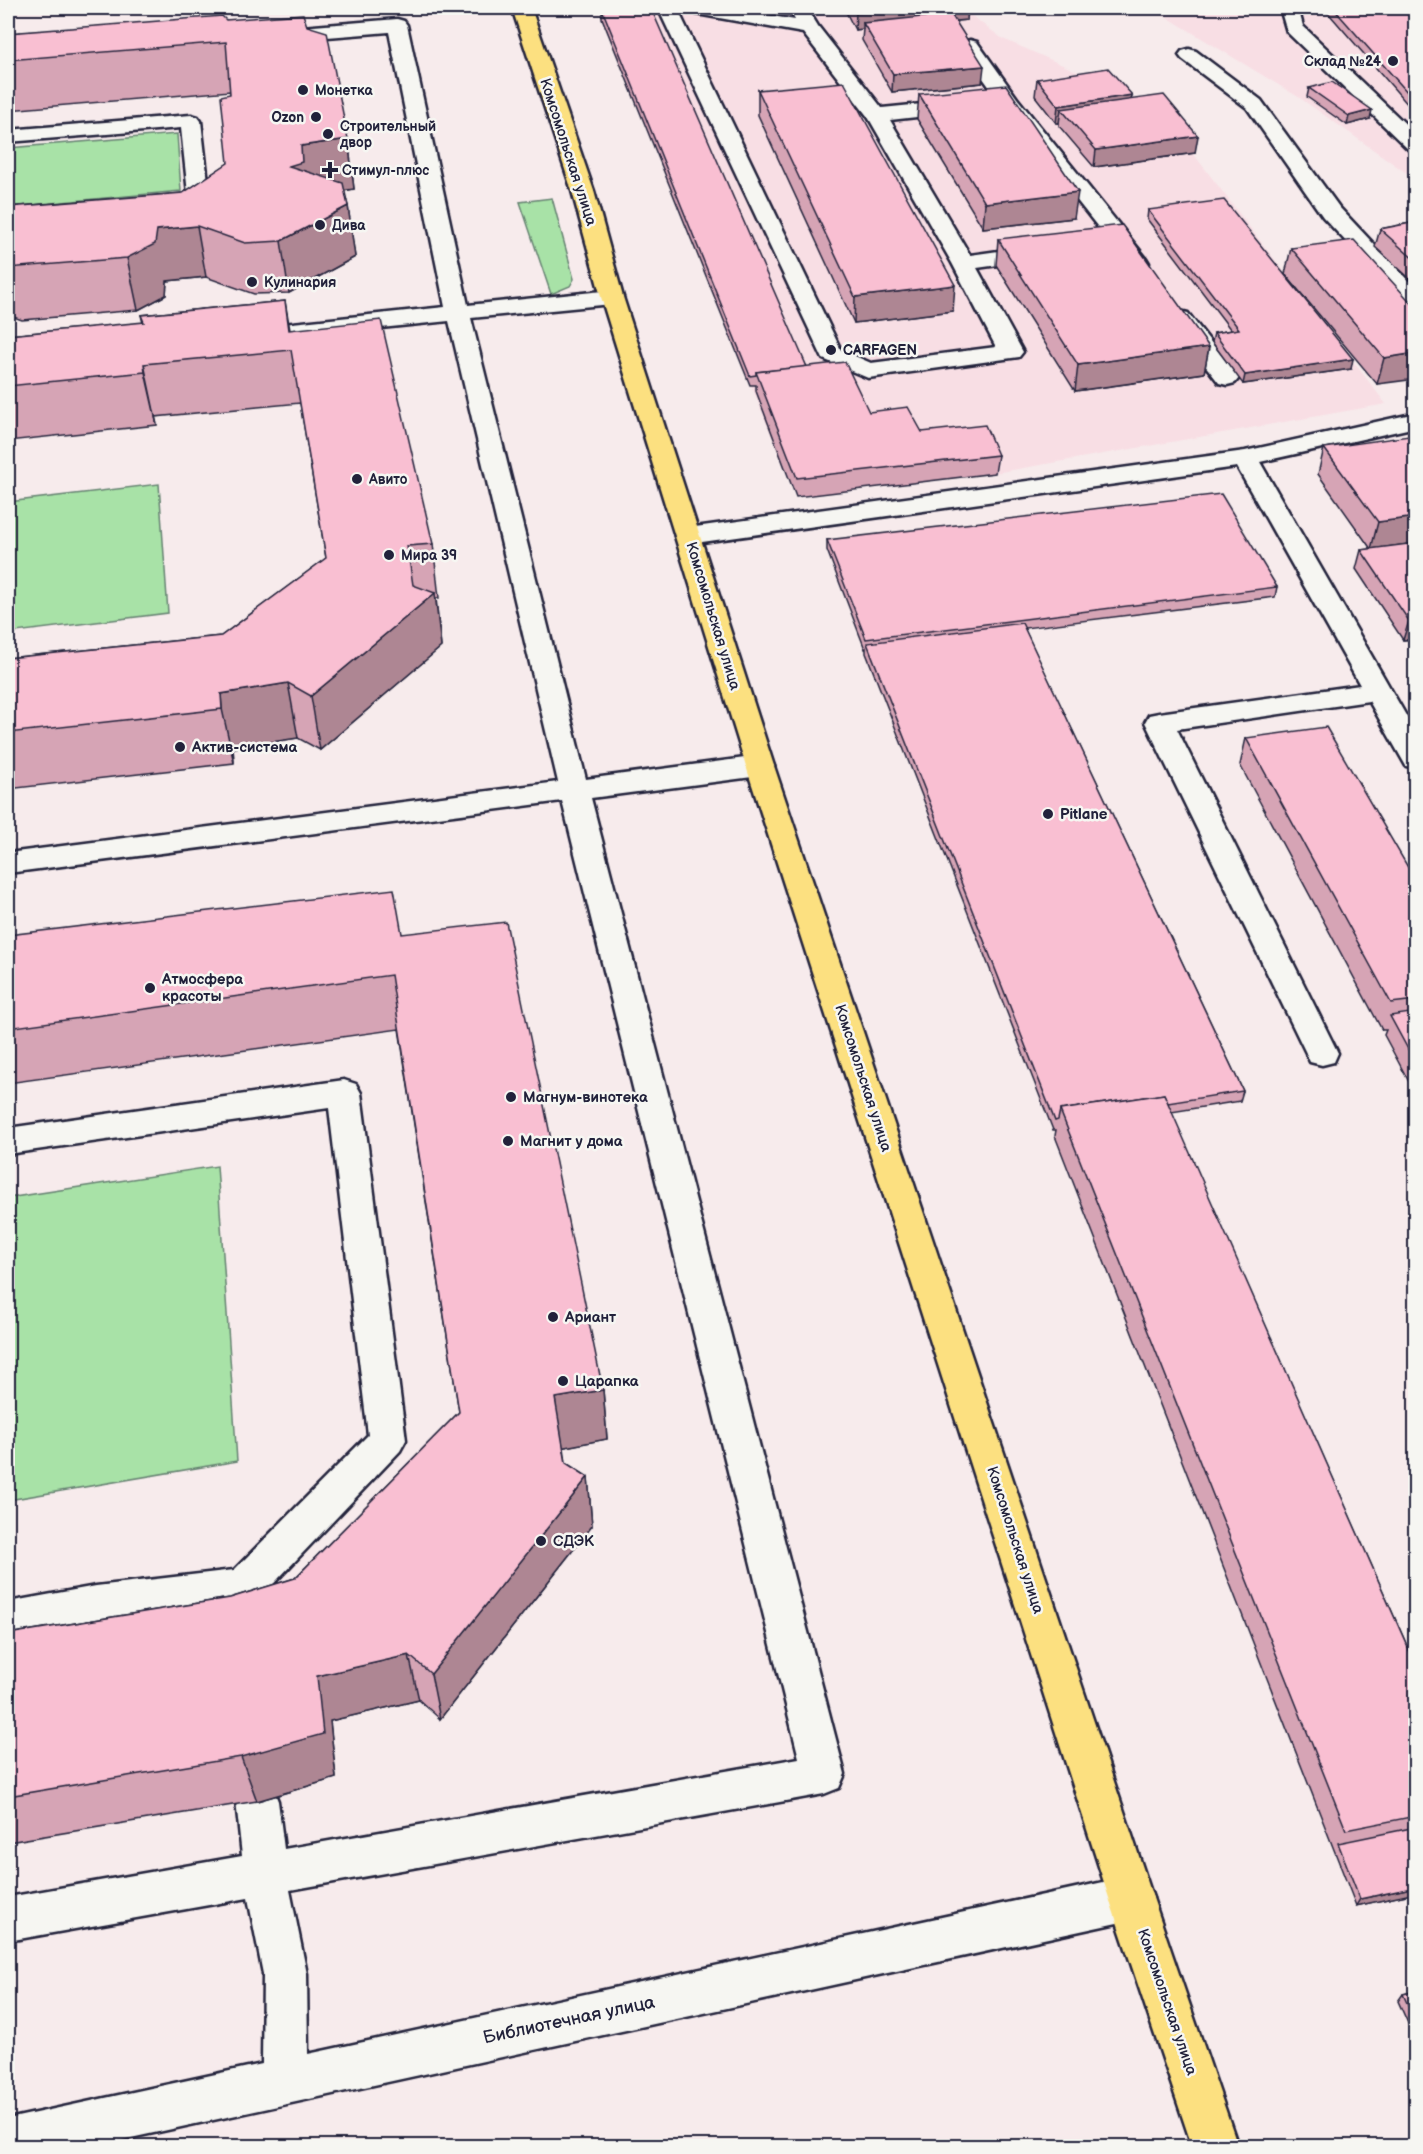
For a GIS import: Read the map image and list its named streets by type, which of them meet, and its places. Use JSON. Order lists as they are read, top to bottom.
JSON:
{
  "streets": {
    "main road": ["Комсомольская улица"],
    "street": ["Библиотечная улица"]
  },
  "crossings": [
    ["Комсомольская улица", "Библиотечная улица"]
  ],
  "places": {
    "other": [
      "Склад №24",
      "Монетка",
      "Ozon",
      "Строительный двор",
      "Дива",
      "Кулинария",
      "CARFAGEN",
      "Авито",
      "Мира 39",
      "Актив-система",
      "Pitlane",
      "Атмосфера красоты",
      "Магнум-винотека",
      "Магнит у дома",
      "Ариант",
      "Царапка",
      "СДЭК"
    ],
    "health": ["Стимул-плюс"]
  }
}
